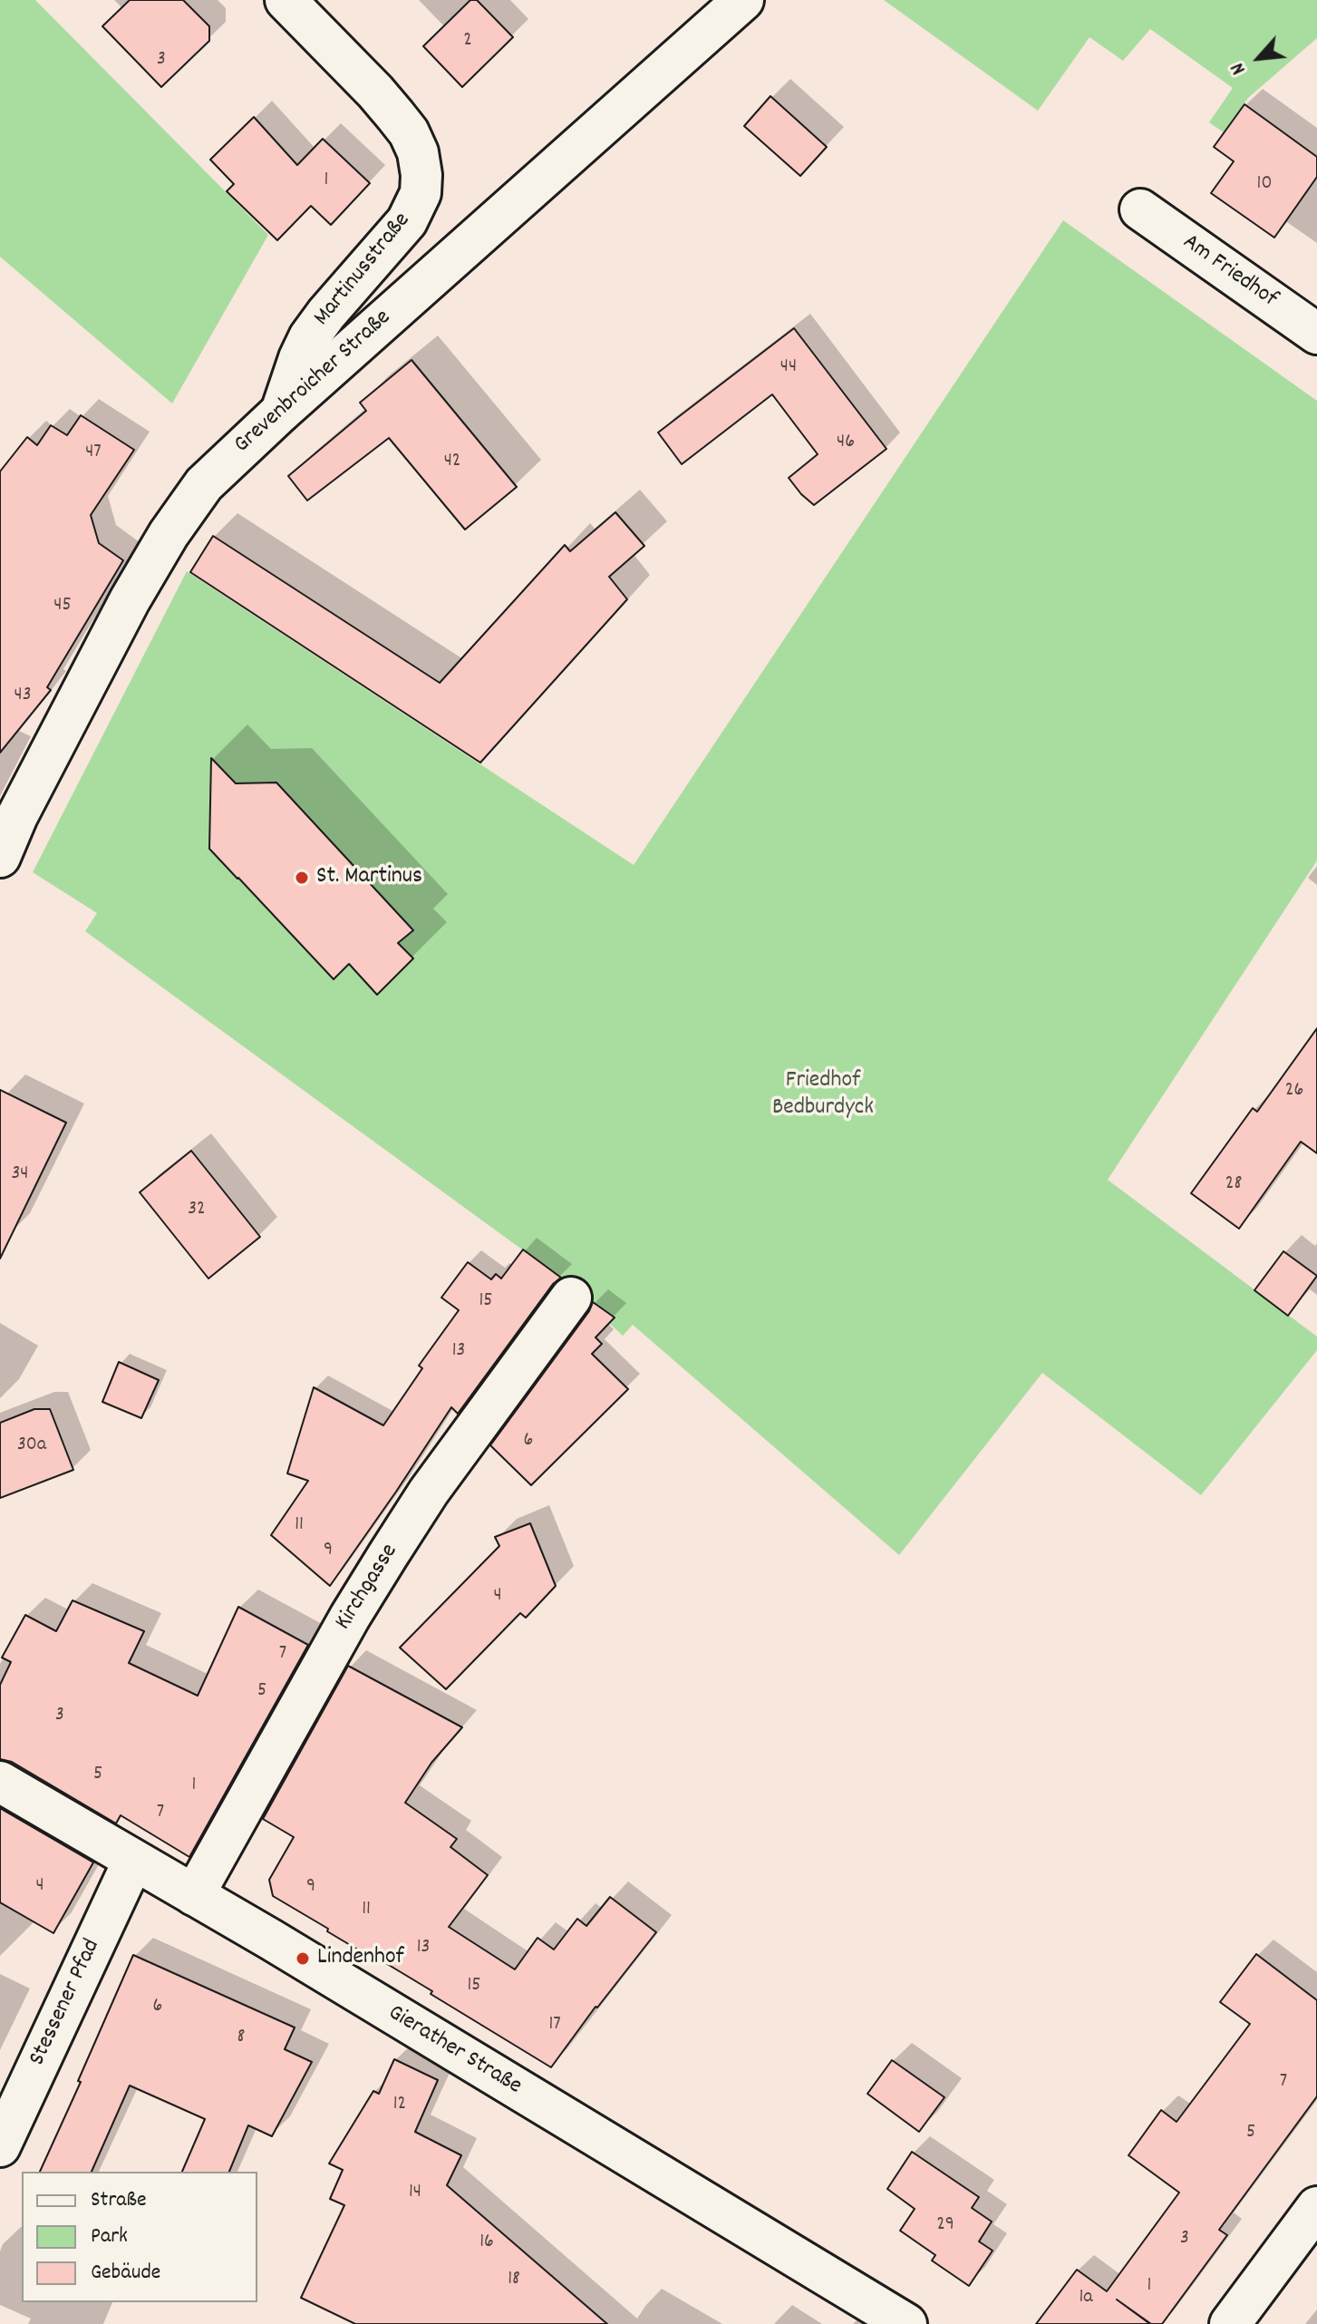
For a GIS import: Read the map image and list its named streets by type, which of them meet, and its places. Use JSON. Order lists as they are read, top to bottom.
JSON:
{
  "streets": {
    "street": [
      "Martinusstraße",
      "Am Friedhof",
      "Grevenbroicher Straße",
      "Kirchgasse",
      "Stessener Pfad",
      "Gierather Straße"
    ]
  },
  "crossings": [
    ["Martinusstraße", "Grevenbroicher Straße"],
    ["Kirchgasse", "Gierather Straße"],
    ["Stessener Pfad", "Gierather Straße"]
  ],
  "parks": ["Friedhof Bedburdyck"],
  "places": ["St. Martinus", "Lindenhof"],
  "house_numbers": [
    "2",
    "3",
    "1",
    "10",
    "44",
    "46",
    "47",
    "42",
    "45",
    "43",
    "26",
    "34",
    "28",
    "32",
    "15",
    "13",
    "6",
    "30a",
    "11",
    "9",
    "4",
    "7",
    "5",
    "3",
    "5",
    "1",
    "7",
    "4",
    "9",
    "11",
    "13",
    "15",
    "6",
    "17",
    "8",
    "7",
    "12",
    "5",
    "14",
    "29",
    "3",
    "16",
    "18",
    "1",
    "1a"
  ],
  "legend": ["Straße", "Park", "Gebäude"],
  "north": "bottom left"
}
